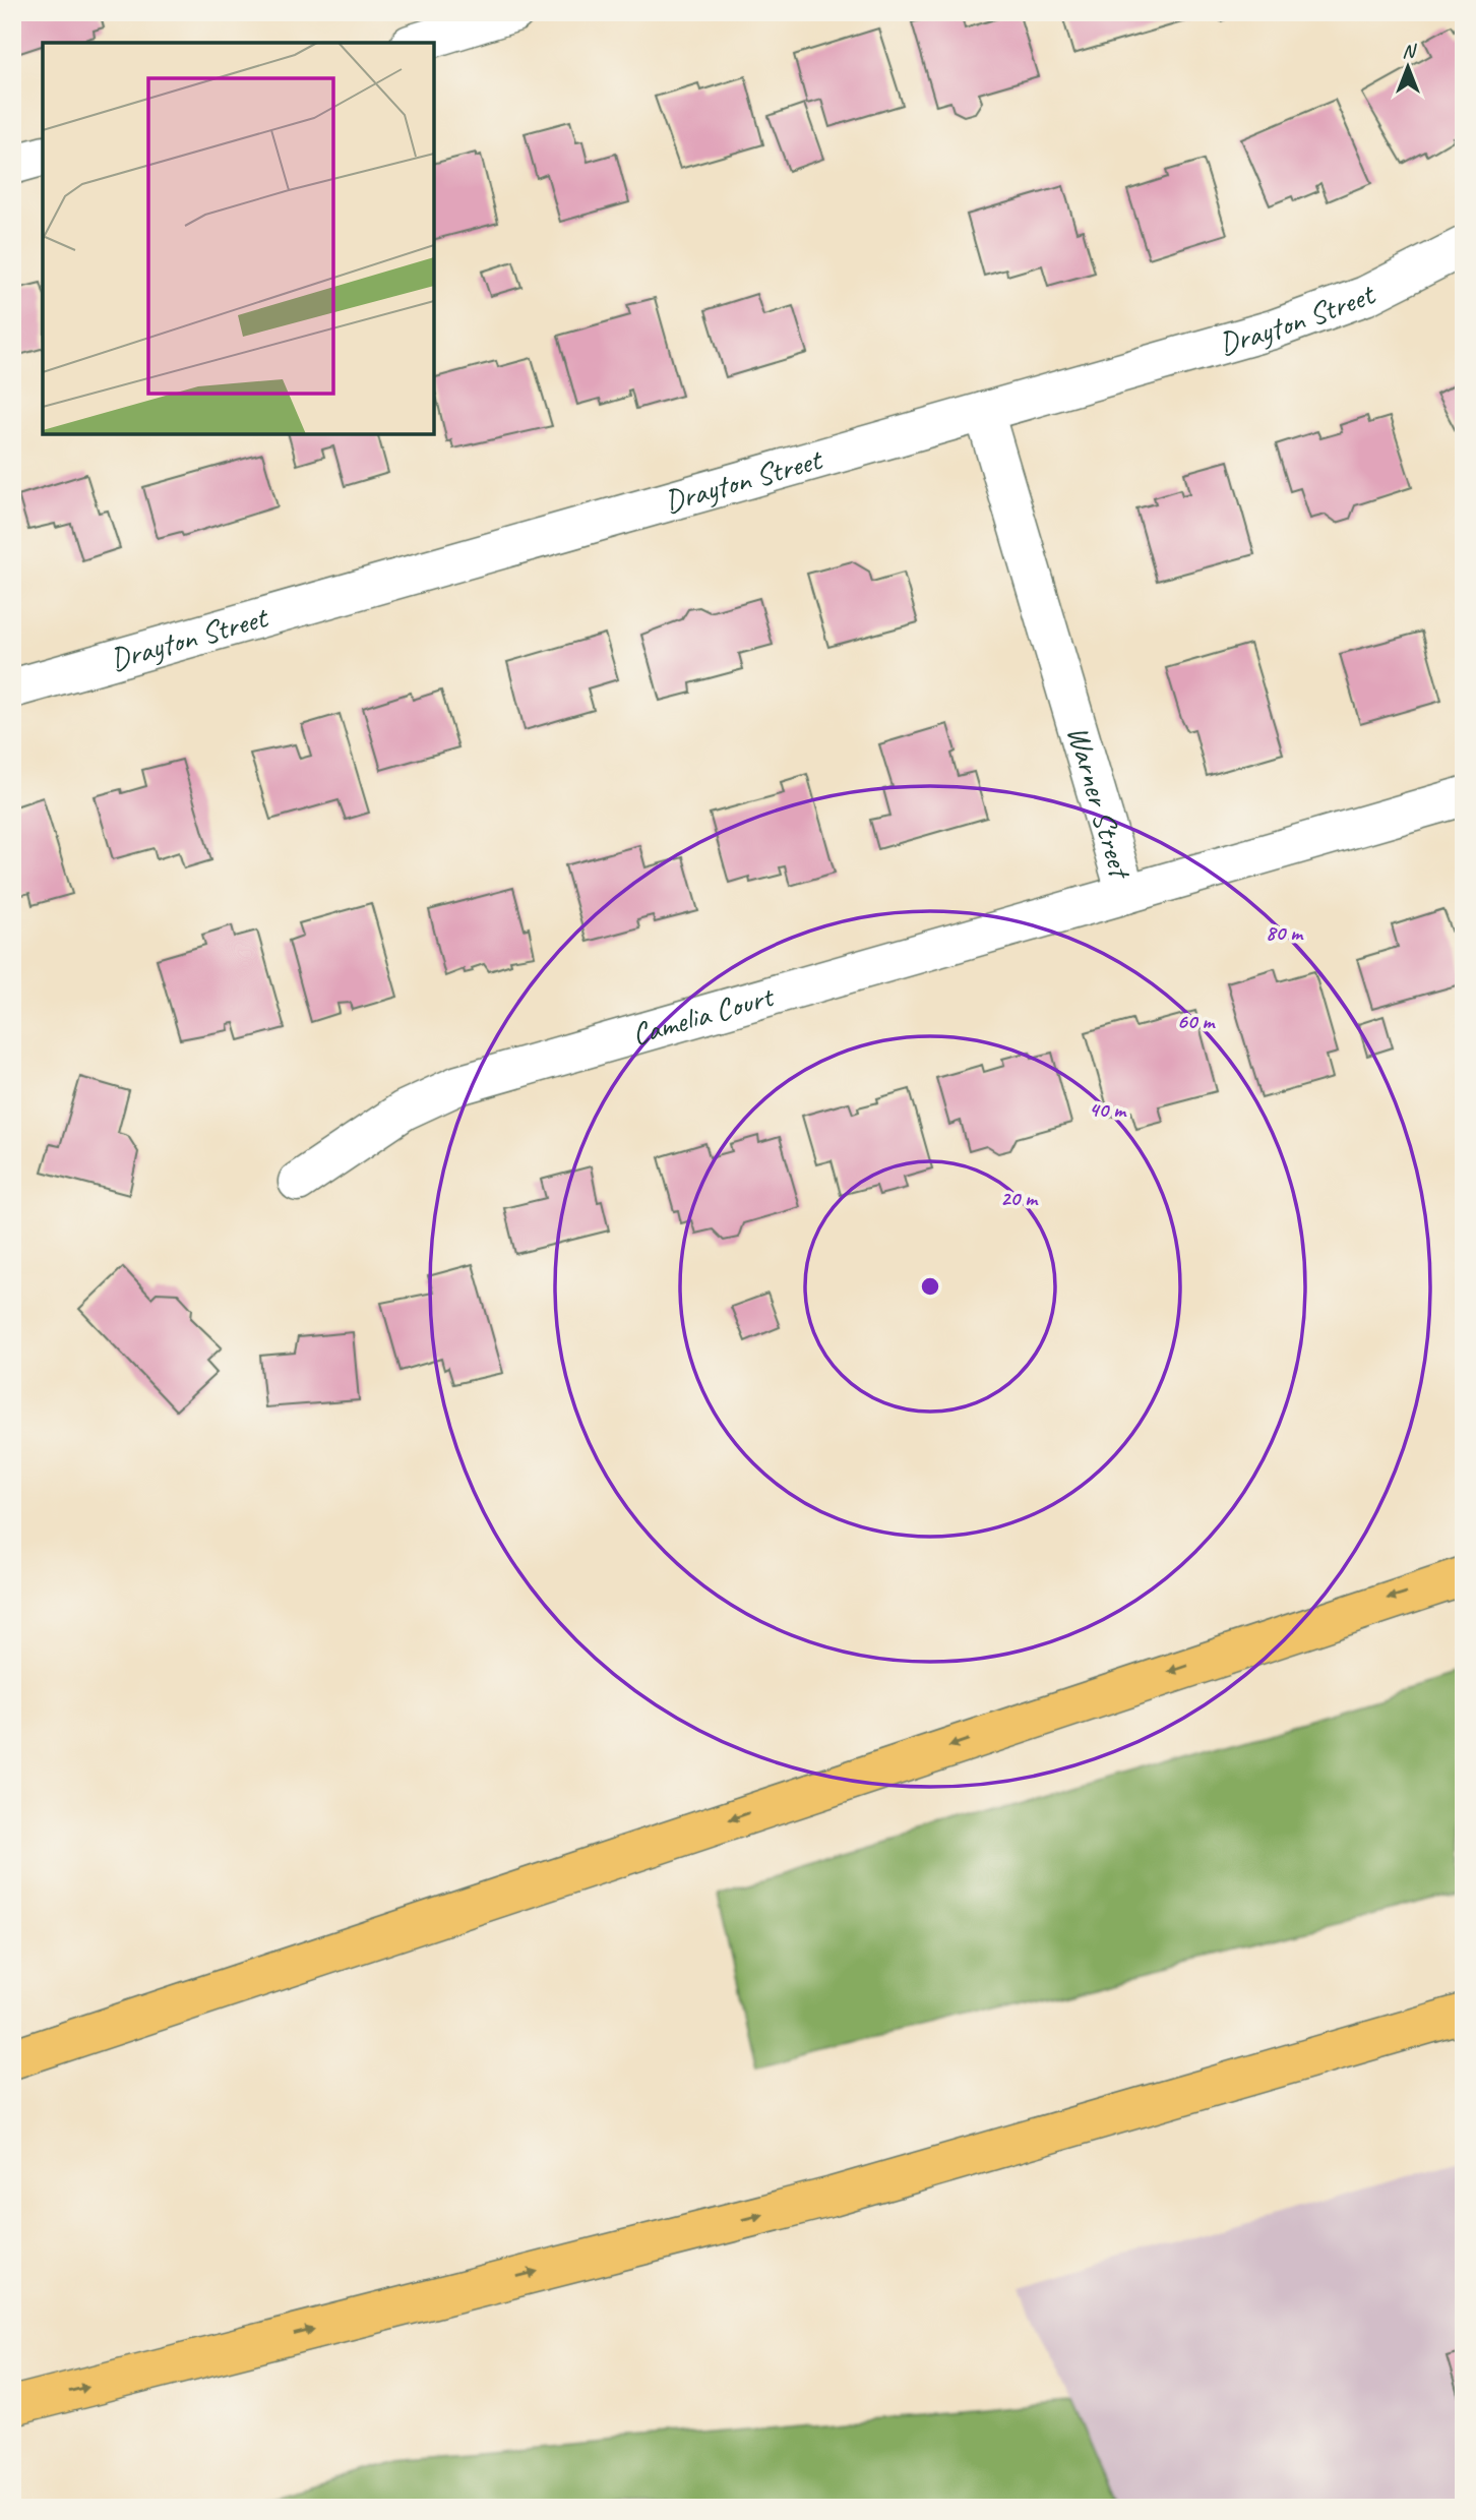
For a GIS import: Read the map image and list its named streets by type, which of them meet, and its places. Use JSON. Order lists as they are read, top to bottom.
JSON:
{
  "streets": {
    "street": ["Drayton Street", "Warner Street", "Camelia Court"]
  },
  "crossings": [
    ["Drayton Street", "Warner Street"],
    ["Warner Street", "Camelia Court"]
  ],
  "north": "top",
  "rings": [
    "80 m",
    "60 m",
    "40 m",
    "20 m"
  ]
}
